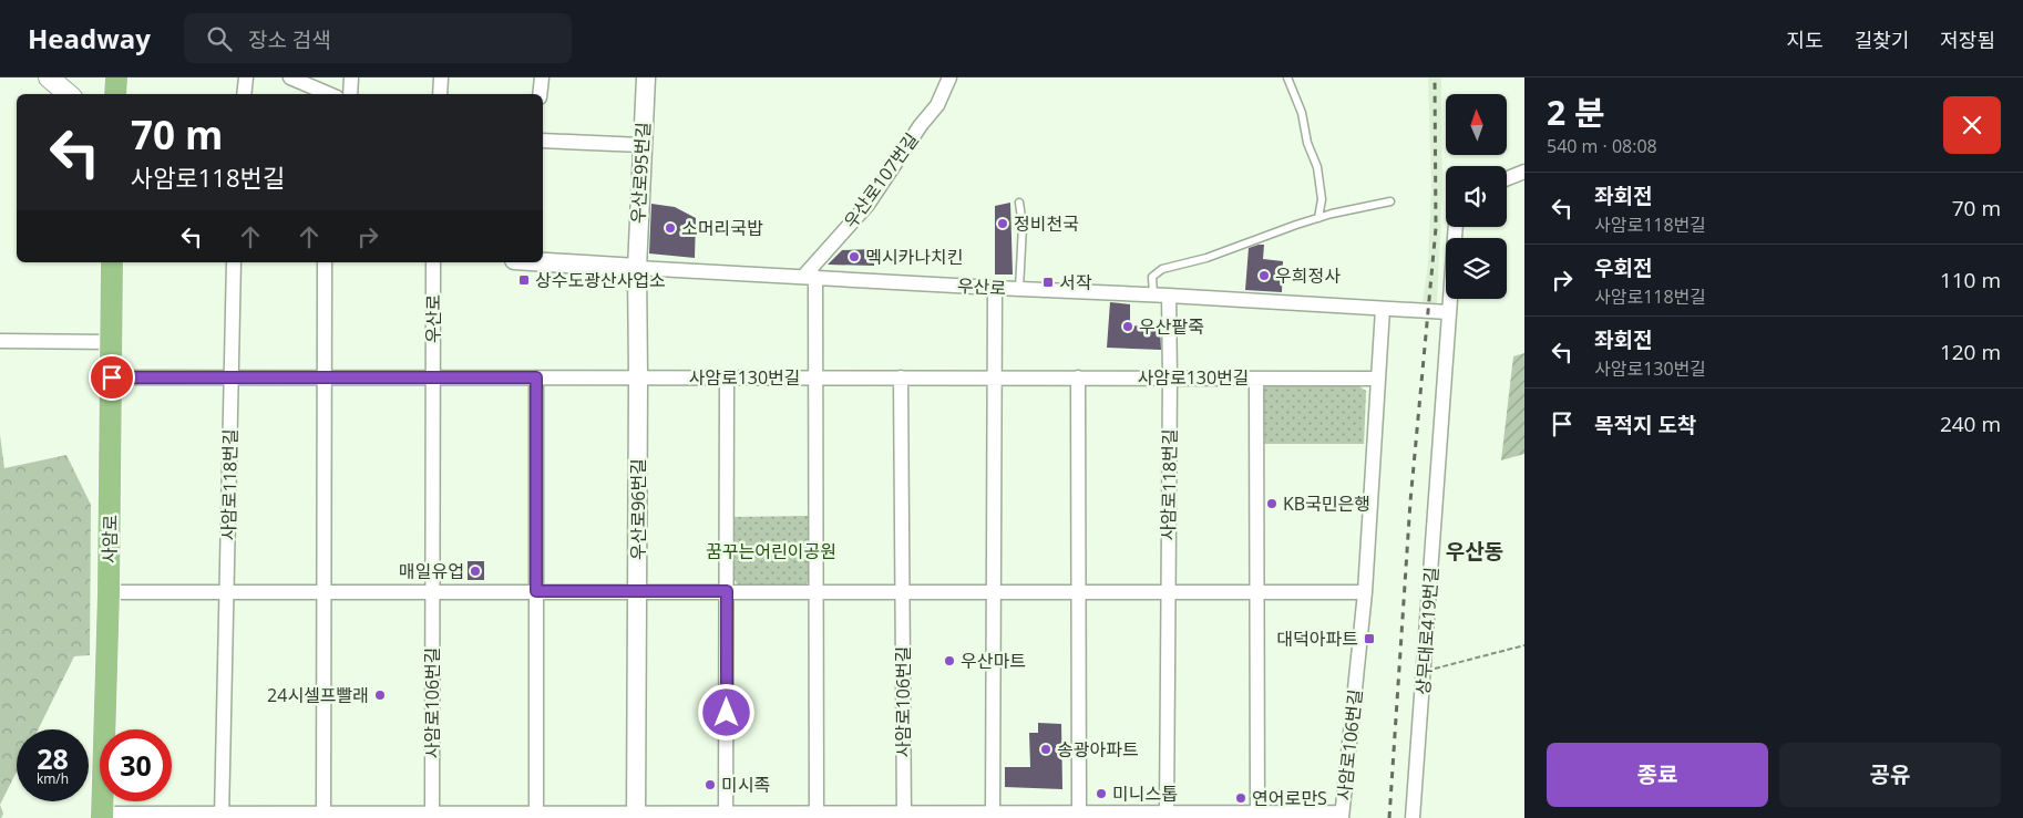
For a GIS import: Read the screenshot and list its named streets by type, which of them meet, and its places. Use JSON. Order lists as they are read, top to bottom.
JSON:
{
  "streets": {
    "main road": ["사암로"],
    "street": [
      "우산로95번길",
      "우산로107번길",
      "우산로",
      "사암로130번길",
      "사암로118번길",
      "우산로96번길",
      "상무대로419번길",
      "사암로106번길"
    ]
  },
  "crossings": [
    ["우산로95번길", "우산로"],
    ["우산로95번길", "우산로96번길"],
    ["우산로107번길", "우산로"],
    ["우산로", "사암로130번길"],
    ["우산로", "사암로118번길"],
    ["우산로", "우산로96번길"],
    ["우산로", "상무대로419번길"],
    ["우산로", "사암로106번길"],
    ["사암로130번길", "사암로118번길"],
    ["사암로130번길", "우산로96번길"],
    ["사암로130번길", "사암로"],
    ["사암로130번길", "사암로106번길"],
    ["우산로96번길", "사암로106번길"],
    ["사암로", "사암로106번길"]
  ],
  "districts": ["우산동"],
  "parks": ["꿈꾸는어린이공원"],
  "places": {
    "other": [
      "정비천국",
      "소머리국밥",
      "멕시카나치킨",
      "우희정사",
      "우산팥죽",
      "KB국민은행",
      "매일유업",
      "우산마트",
      "24시셀프빨래",
      "송광아파트",
      "미시족",
      "미니스톱",
      "연어로만S"
    ],
    "transit": ["상수도광산사업소", "서작", "대덕아파트"]
  },
  "north": "top",
  "page": {
    "header": "Headway",
    "search": "장소 검색",
    "nav": ["지도", "길찾기", "저장됨"],
    "heading": ["2 분", "540 m · 08:08"],
    "turn": ["70 m", "사암로118번길"],
    "list": [
      {
        "name": "좌회전",
        "note": "사암로118번길",
        "value": "70 m"
      },
      {
        "name": "우회전",
        "note": "사암로118번길",
        "value": "110 m"
      },
      {
        "name": "좌회전",
        "note": "사암로130번길",
        "value": "120 m"
      },
      {
        "name": "목적지 도착",
        "value": "240 m"
      }
    ],
    "speed": "28 km/h",
    "limit": "30",
    "buttons": ["종료", "공유"]
  }
}
